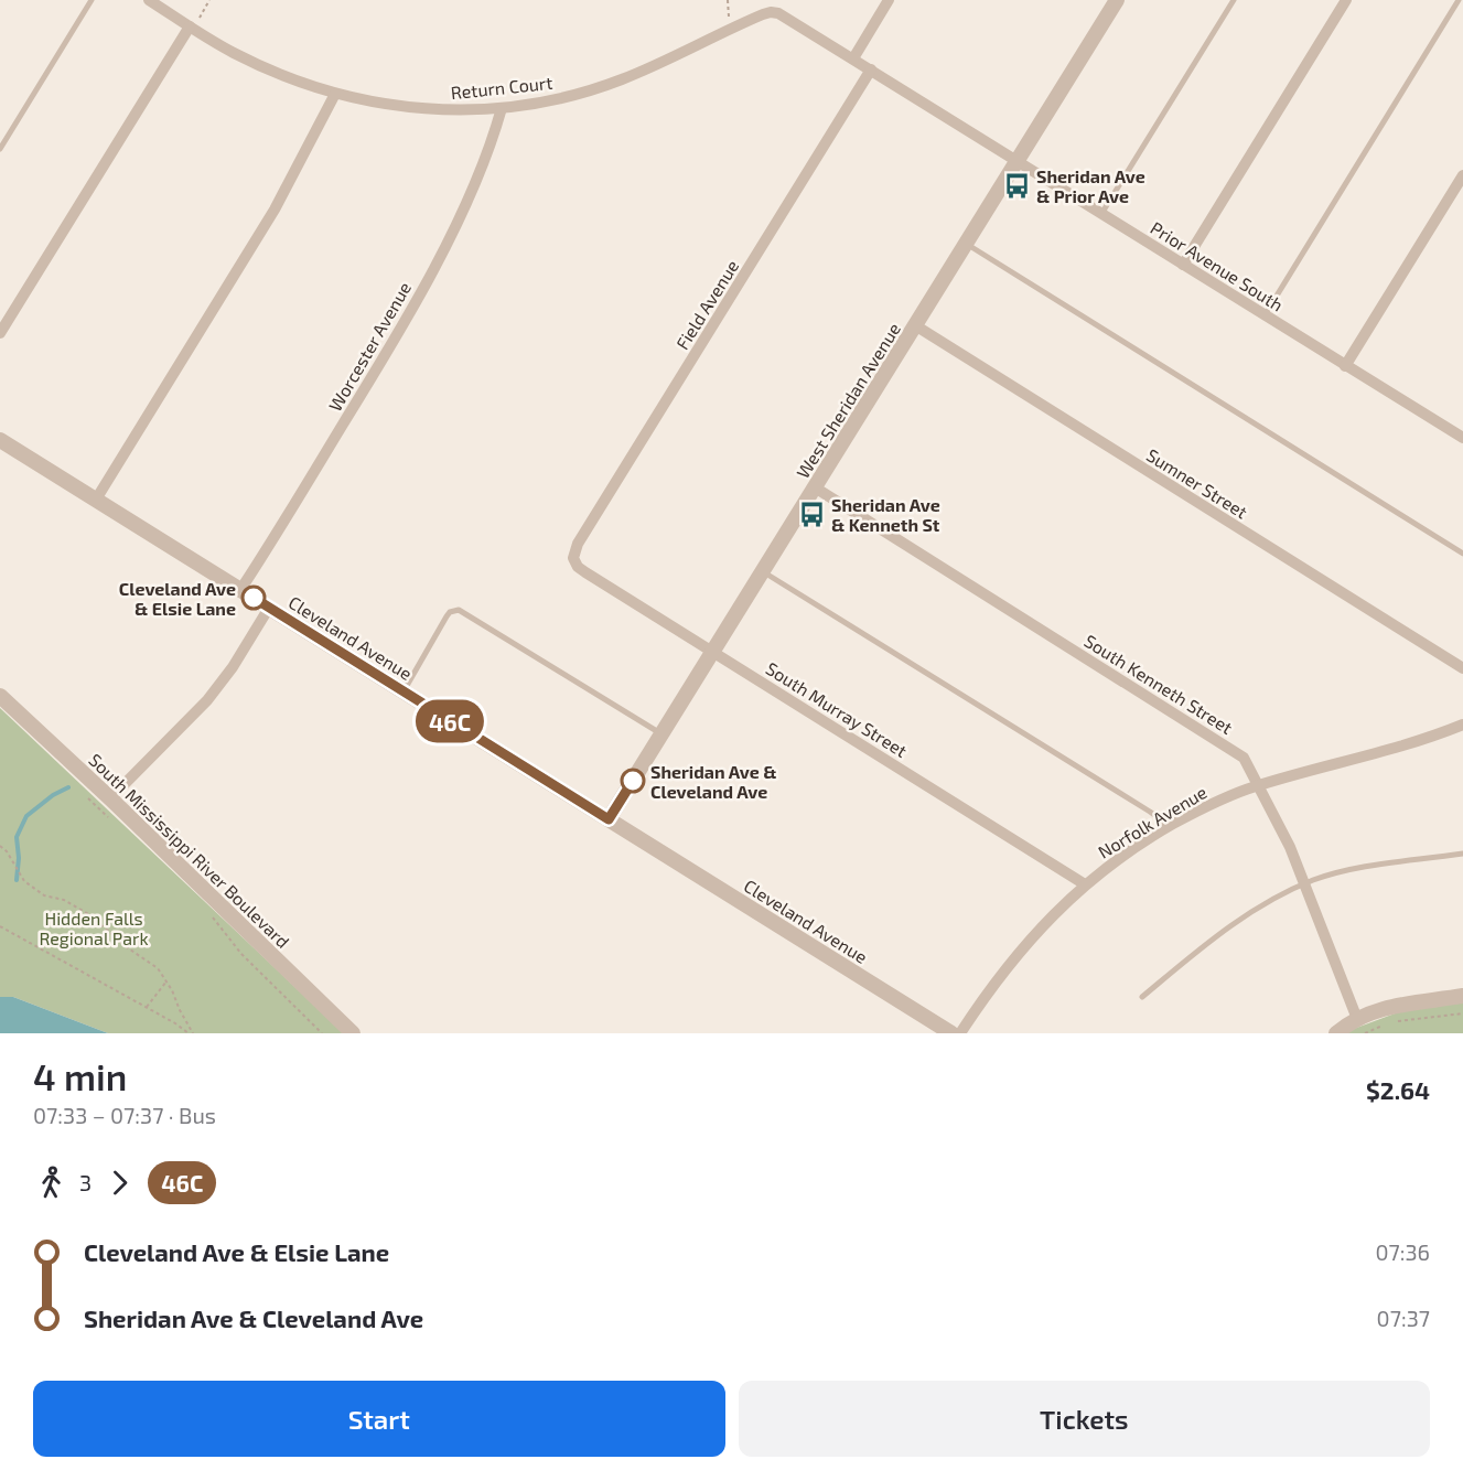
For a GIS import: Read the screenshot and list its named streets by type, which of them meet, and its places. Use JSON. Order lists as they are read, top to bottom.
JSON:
{
  "streets": {
    "street": [
      "Return Court",
      "Prior Avenue South",
      "Field Avenue",
      "Worcester Avenue",
      "West Sheridan Avenue",
      "Sumner Street",
      "Cleveland Avenue",
      "South Kenneth Street",
      "South Murray Street",
      "Norfolk Avenue",
      "South Mississippi River Boulevard"
    ]
  },
  "crossings": [
    ["Return Court", "Prior Avenue South"],
    ["Return Court", "Worcester Avenue"],
    ["Prior Avenue South", "Field Avenue"],
    ["Prior Avenue South", "West Sheridan Avenue"],
    ["Field Avenue", "South Murray Street"],
    ["Worcester Avenue", "Cleveland Avenue"],
    ["West Sheridan Avenue", "Sumner Street"],
    ["West Sheridan Avenue", "Cleveland Avenue"],
    ["West Sheridan Avenue", "South Kenneth Street"],
    ["West Sheridan Avenue", "South Murray Street"],
    ["South Kenneth Street", "Norfolk Avenue"],
    ["South Murray Street", "Norfolk Avenue"]
  ],
  "parks": ["Hidden Falls Regional Park"],
  "places": {
    "bus stop": ["Sheridan Ave & Prior Ave", "Sheridan Ave & Kenneth St"],
    "other": ["Cleveland Ave & Elsie Lane", "Sheridan Ave & Cleveland Ave"]
  },
  "lines": ["bus line 46C"],
  "page": {
    "on_map": "46C",
    "heading": ["4 min", "07:33 – 07:37 · Bus", "$2.64"],
    "legs": ["3", "46C"],
    "list": [
      {
        "name": "Cleveland Ave & Elsie Lane",
        "value": "07:36"
      },
      {
        "name": "Sheridan Ave & Cleveland Ave",
        "value": "07:37"
      }
    ],
    "buttons": ["Start", "Tickets"]
  }
}
